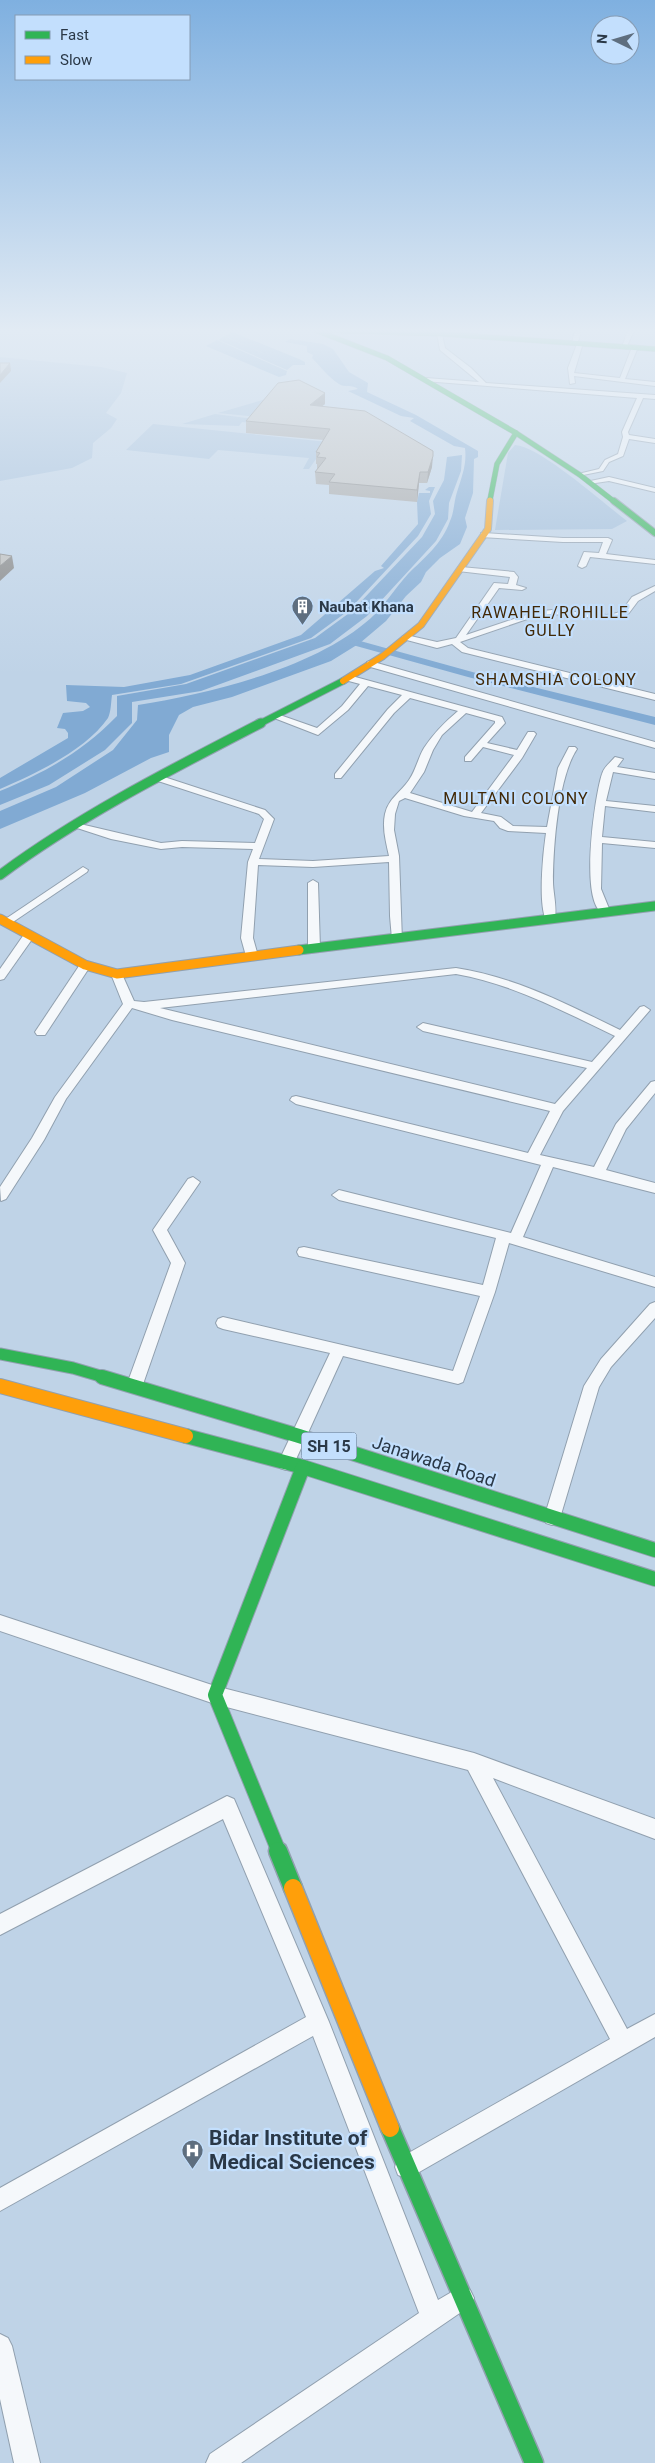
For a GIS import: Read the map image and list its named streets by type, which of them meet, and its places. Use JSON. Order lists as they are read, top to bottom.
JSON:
{
  "streets": {
    "street": ["SH 15", "Janawada Road"]
  },
  "districts": ["RAWAHEL/ROHILLE GULLY", "SHAMSHIA COLONY", "MULTANI COLONY"],
  "places": {
    "building": ["Naubat Khana"],
    "hospital": ["Bidar Institute of Medical Sciences"]
  },
  "legend": ["Fast", "Slow"],
  "north": "left"
}
